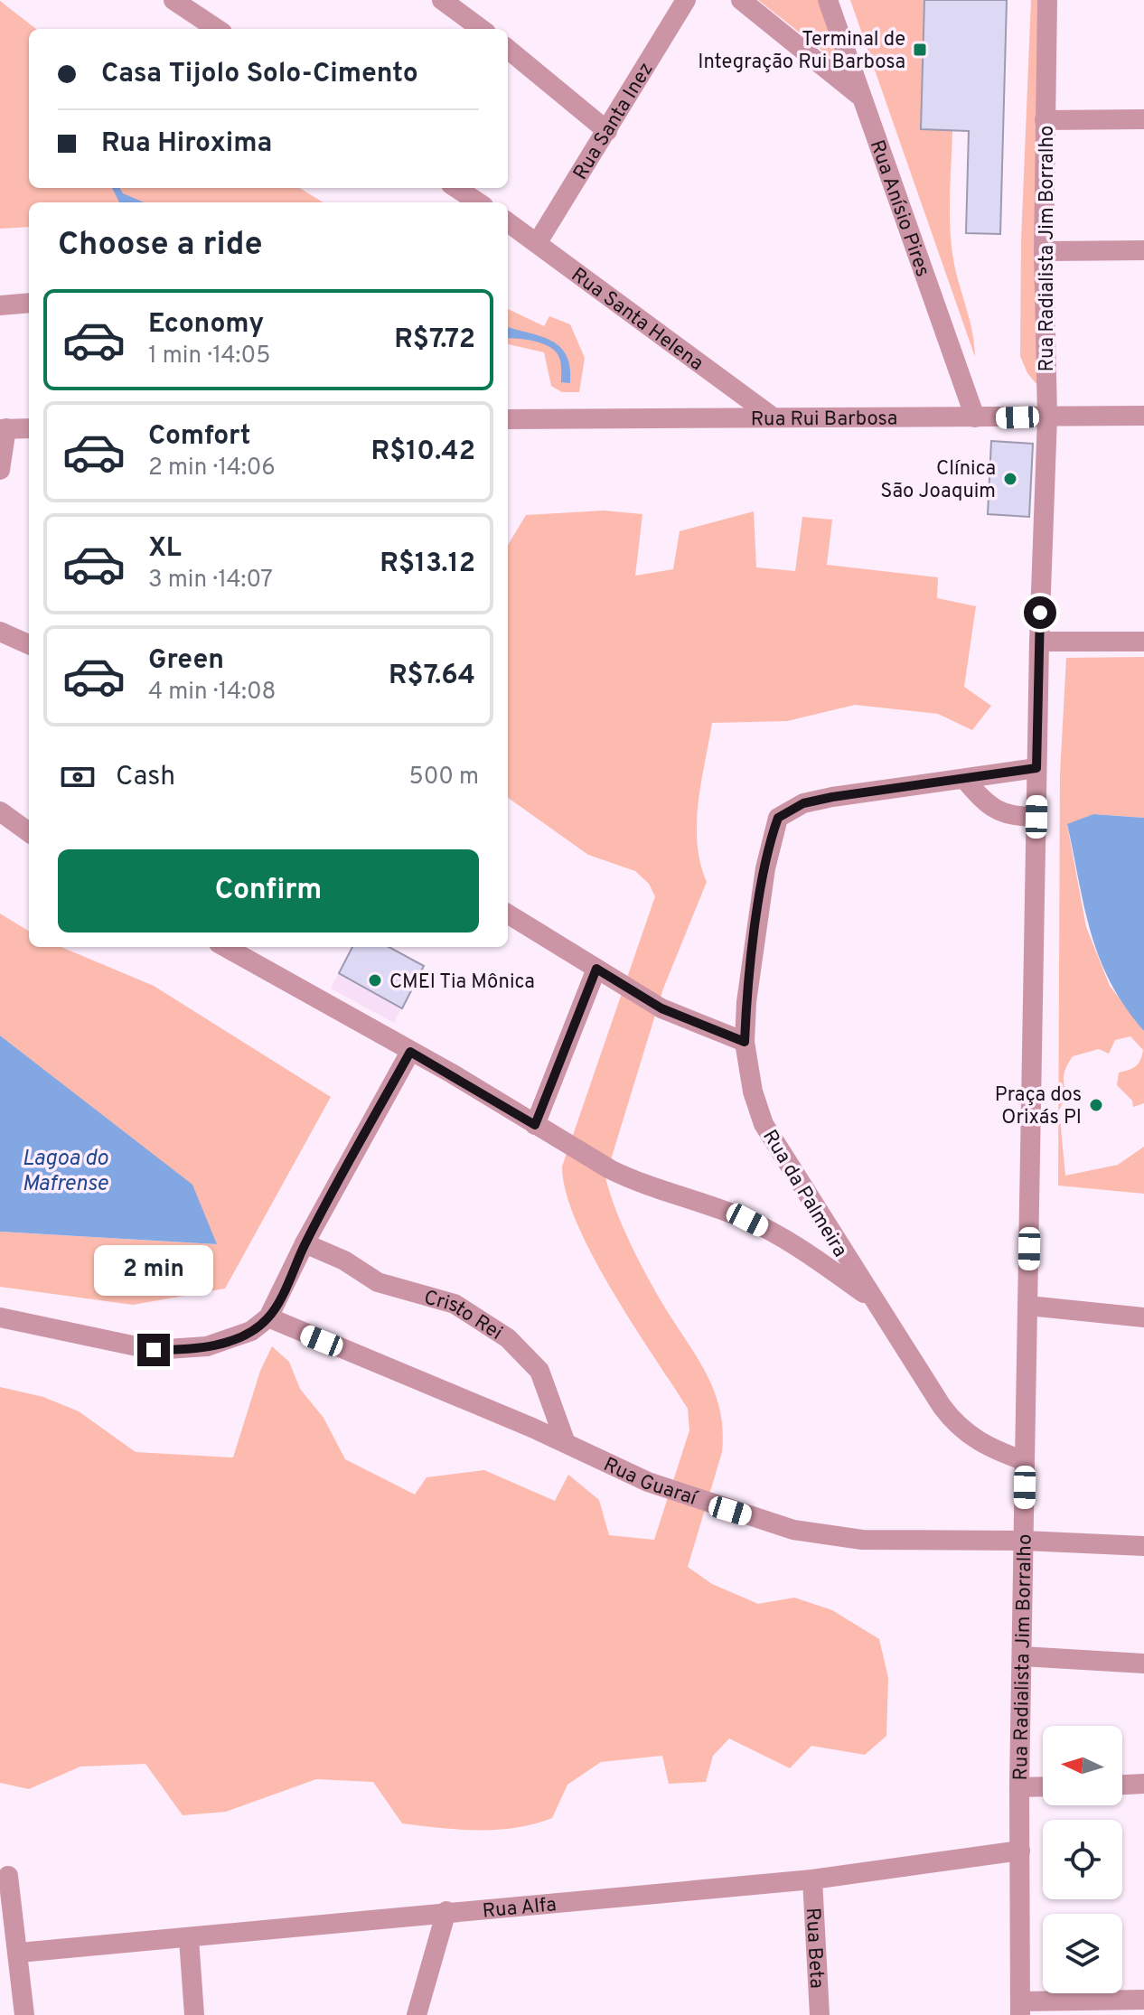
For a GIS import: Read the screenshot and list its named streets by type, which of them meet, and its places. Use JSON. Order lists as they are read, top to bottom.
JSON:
{
  "streets": {
    "street": [
      "Rua Santa Inez",
      "Rua Anísio Pires",
      "Rua Radialista Jim Borralho",
      "Rua Santa Helena",
      "Rua Rui Barbosa",
      "Rua da Palmeira",
      "Cristo Rei",
      "Rua Guaraí",
      "Rua Alfa",
      "Rua Beta"
    ]
  },
  "crossings": [
    ["Rua Santa Inez", "Rua Santa Helena"],
    ["Rua Anísio Pires", "Rua Rui Barbosa"],
    ["Rua Radialista Jim Borralho", "Rua Rui Barbosa"],
    ["Rua Radialista Jim Borralho", "Rua da Palmeira"],
    ["Rua Radialista Jim Borralho", "Rua Guaraí"],
    ["Rua Radialista Jim Borralho", "Rua Alfa"],
    ["Rua Santa Helena", "Rua Rui Barbosa"],
    ["Cristo Rei", "Rua Guaraí"],
    ["Rua Alfa", "Rua Beta"]
  ],
  "water": ["Lagoa do Mafrense"],
  "places": {
    "transit": ["Terminal de Integração Rui Barbosa"],
    "other": ["Clínica São Joaquim", "CMEI Tia Mônica", "Praça dos Orixás PI"]
  },
  "north": "left",
  "page": {
    "banner": ["Casa Tijolo Solo-Cimento", "Rua Hiroxima"],
    "heading": "Choose a ride",
    "list": [
      {
        "name": "Economy",
        "note": "1 min · 14:05",
        "value": "R$7.72"
      },
      {
        "name": "Comfort",
        "note": "2 min · 14:06",
        "value": "R$10.42"
      },
      {
        "name": "XL",
        "note": "3 min · 14:07",
        "value": "R$13.12"
      },
      {
        "name": "Green",
        "note": "4 min · 14:08",
        "value": "R$7.64"
      }
    ],
    "pay": ["Cash", "500 m"],
    "buttons": "Confirm",
    "bubble": "2 min"
  }
}
